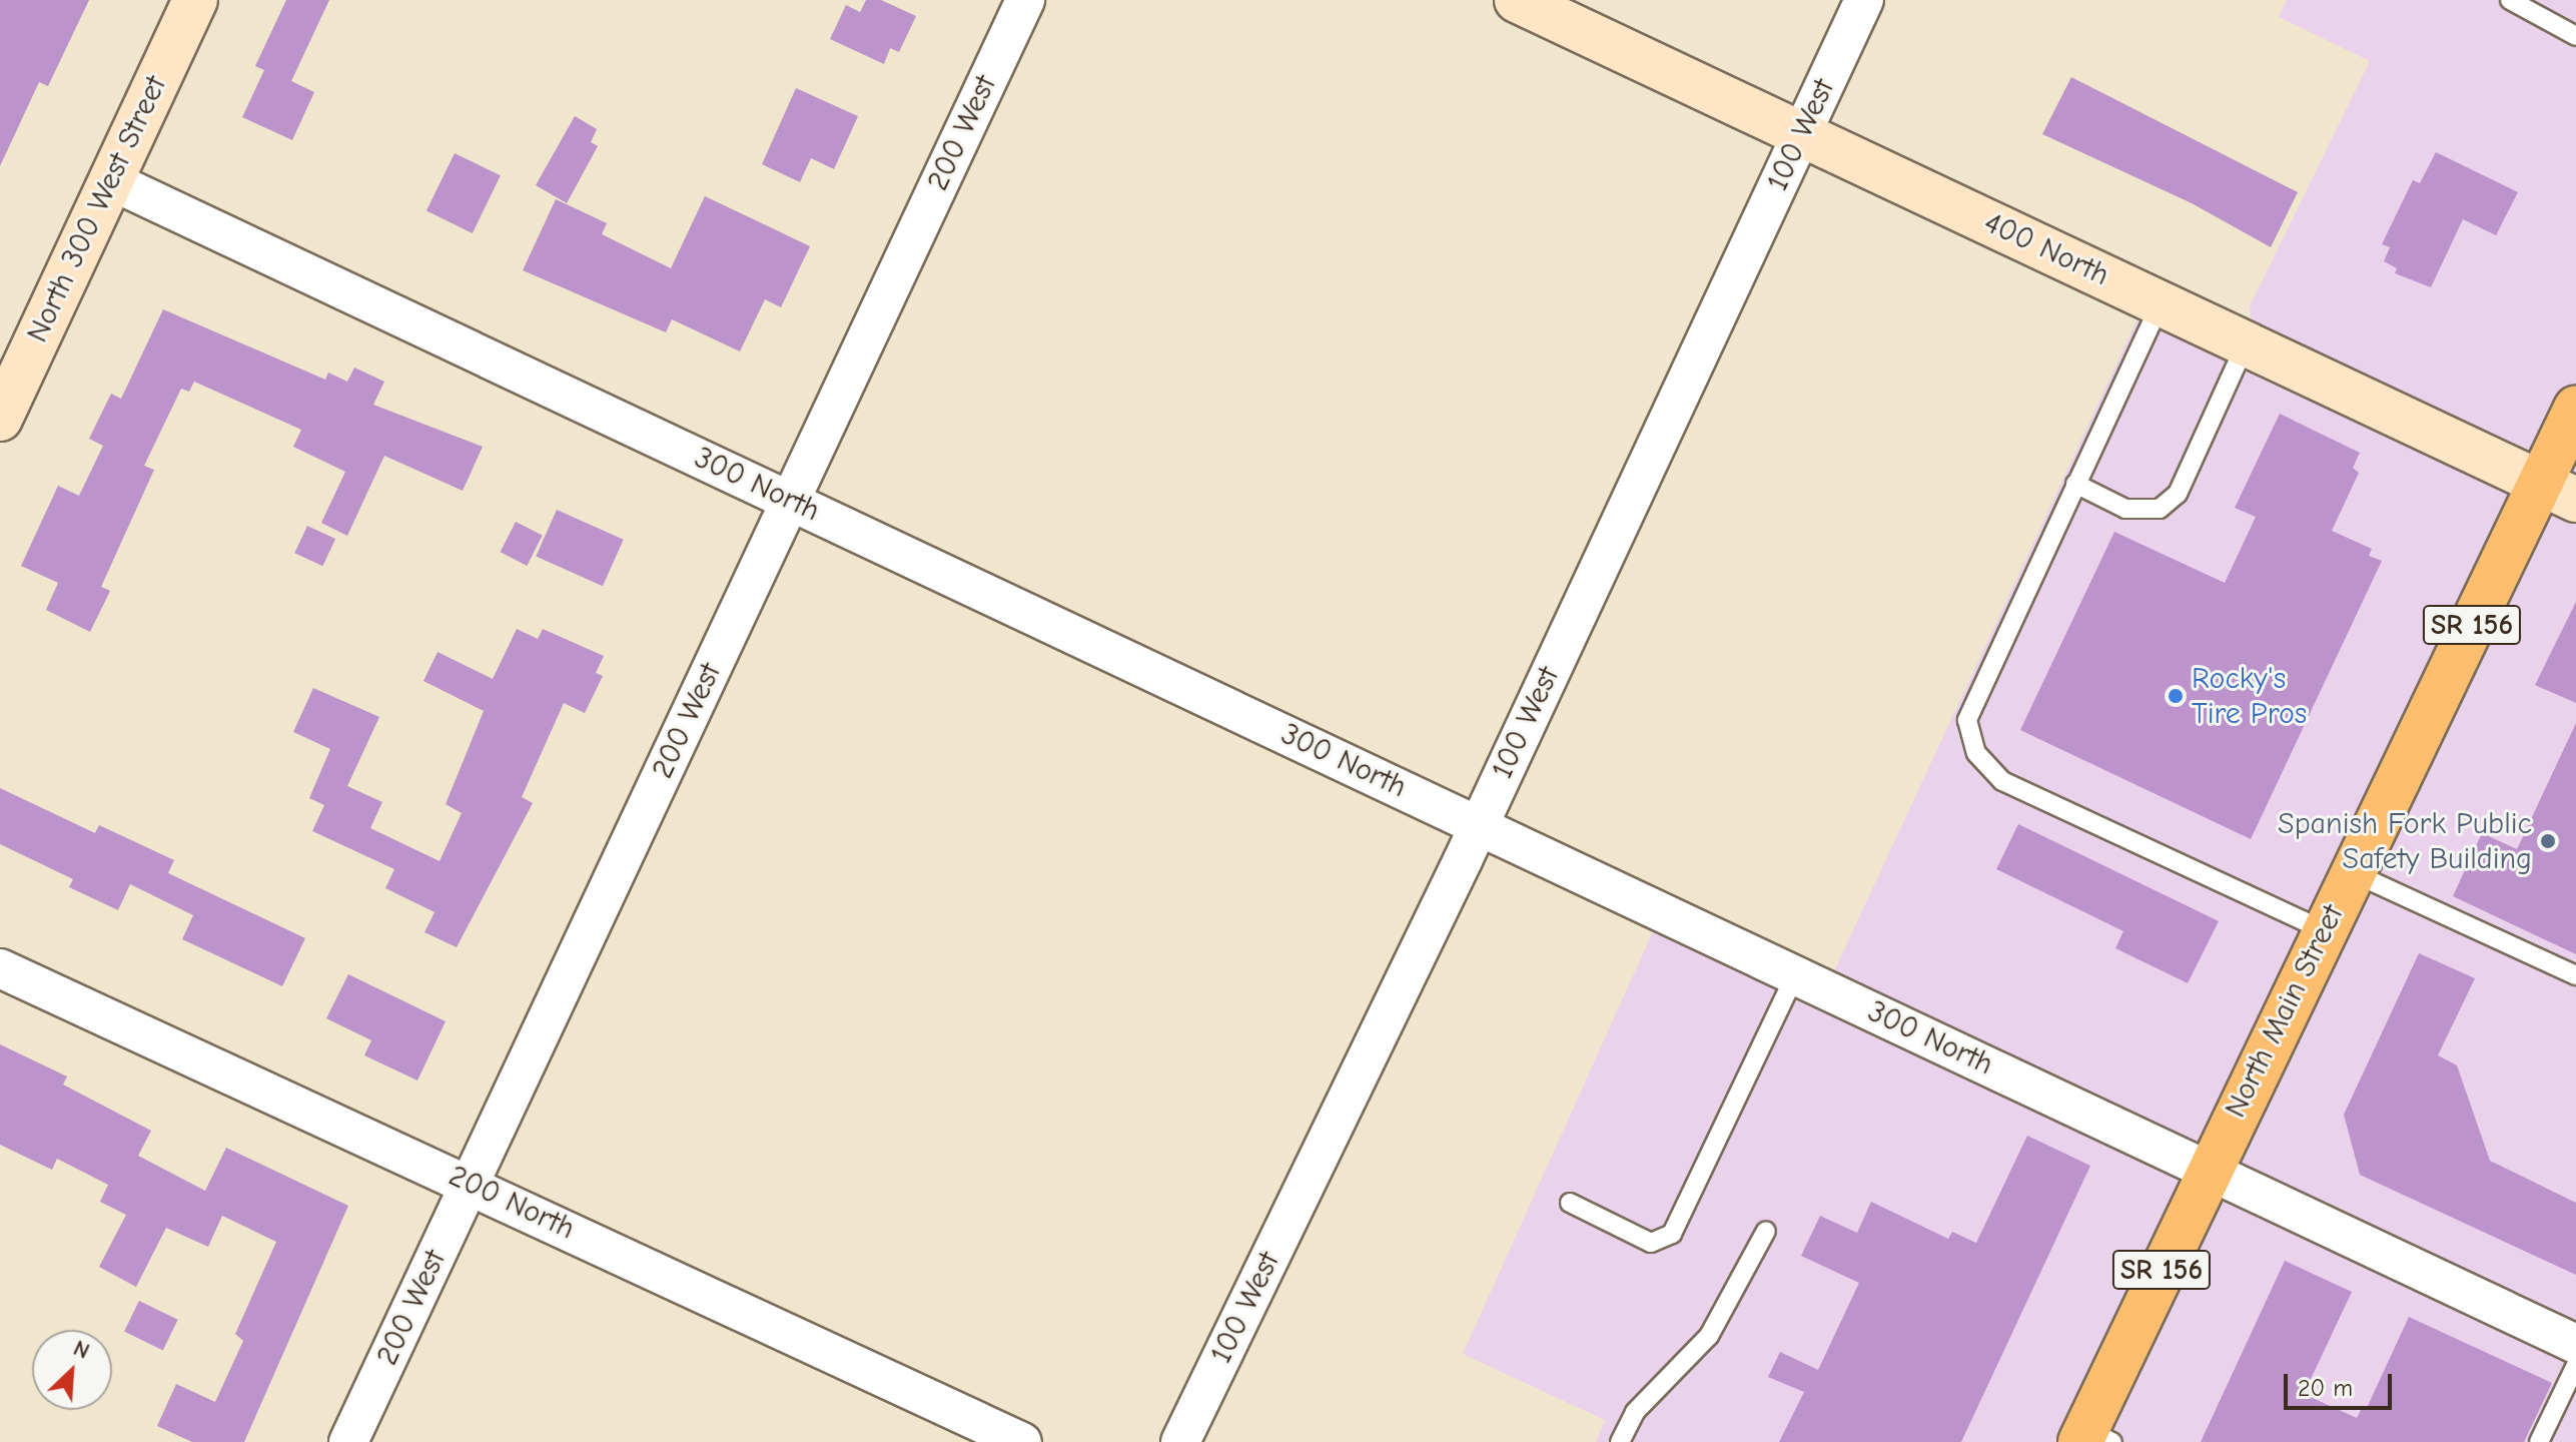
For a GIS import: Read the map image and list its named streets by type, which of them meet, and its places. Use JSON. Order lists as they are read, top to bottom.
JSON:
{
  "streets": {
    "main road": [
      "North 300 West Street",
      "400 North",
      "SR 156",
      "North Main Street"
    ],
    "street": [
      "200 West",
      "100 West",
      "300 North",
      "200 North"
    ]
  },
  "crossings": [
    ["200 West", "300 North"],
    ["200 West", "200 North"],
    ["100 West", "400 North"],
    ["100 West", "300 North"],
    ["North 300 West Street", "300 North"],
    ["400 North", "North Main Street"],
    ["300 North", "North Main Street"]
  ],
  "places": ["Rocky's Tire Pros", "Spanish Fork Public Safety Building"],
  "scale_bar": "20 m",
  "north": "top right"
}
